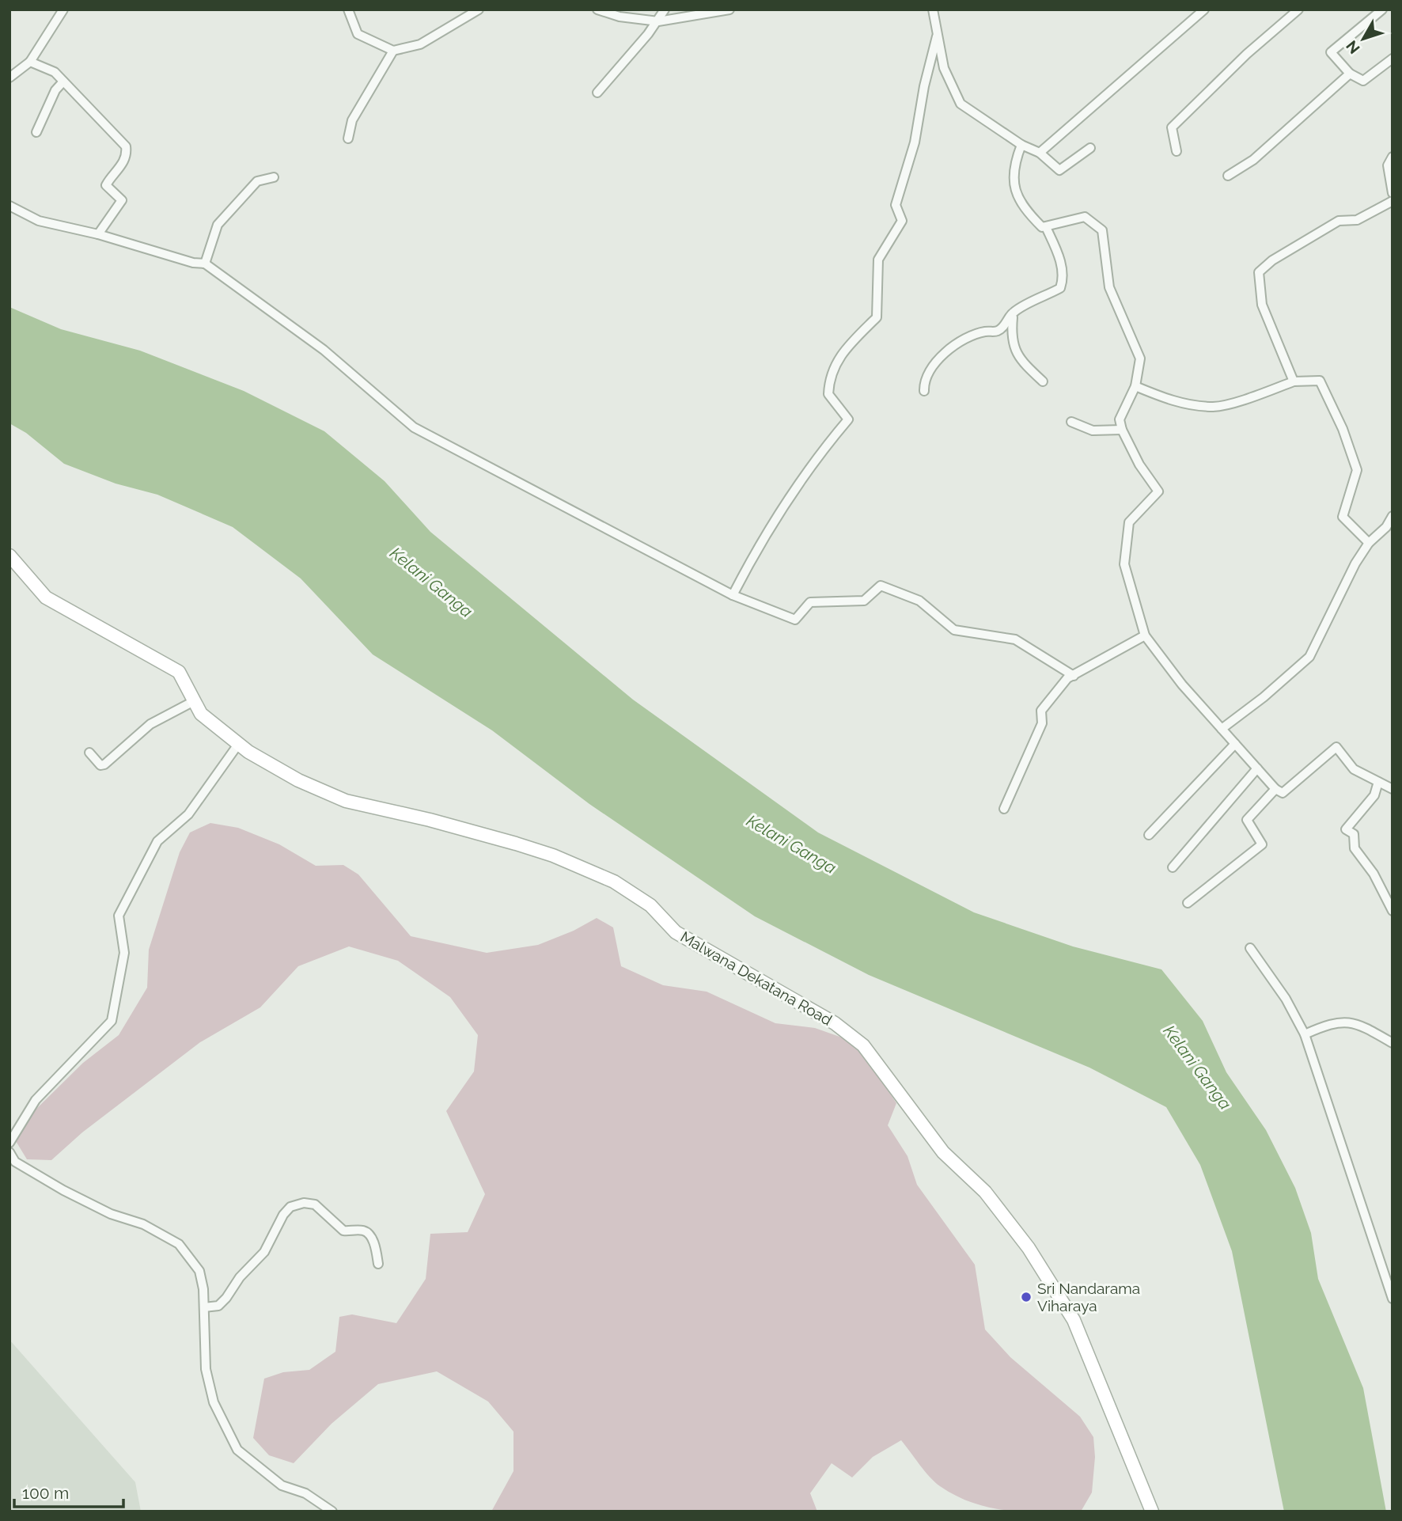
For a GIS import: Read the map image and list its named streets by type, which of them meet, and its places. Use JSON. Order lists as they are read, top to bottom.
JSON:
{
  "streets": {
    "main road": ["Malwana Dekatana Road"]
  },
  "water": ["Kelani Ganga"],
  "places": ["Sri Nandarama Viharaya"],
  "scale_bar": "100 m",
  "north": "bottom left"
}
